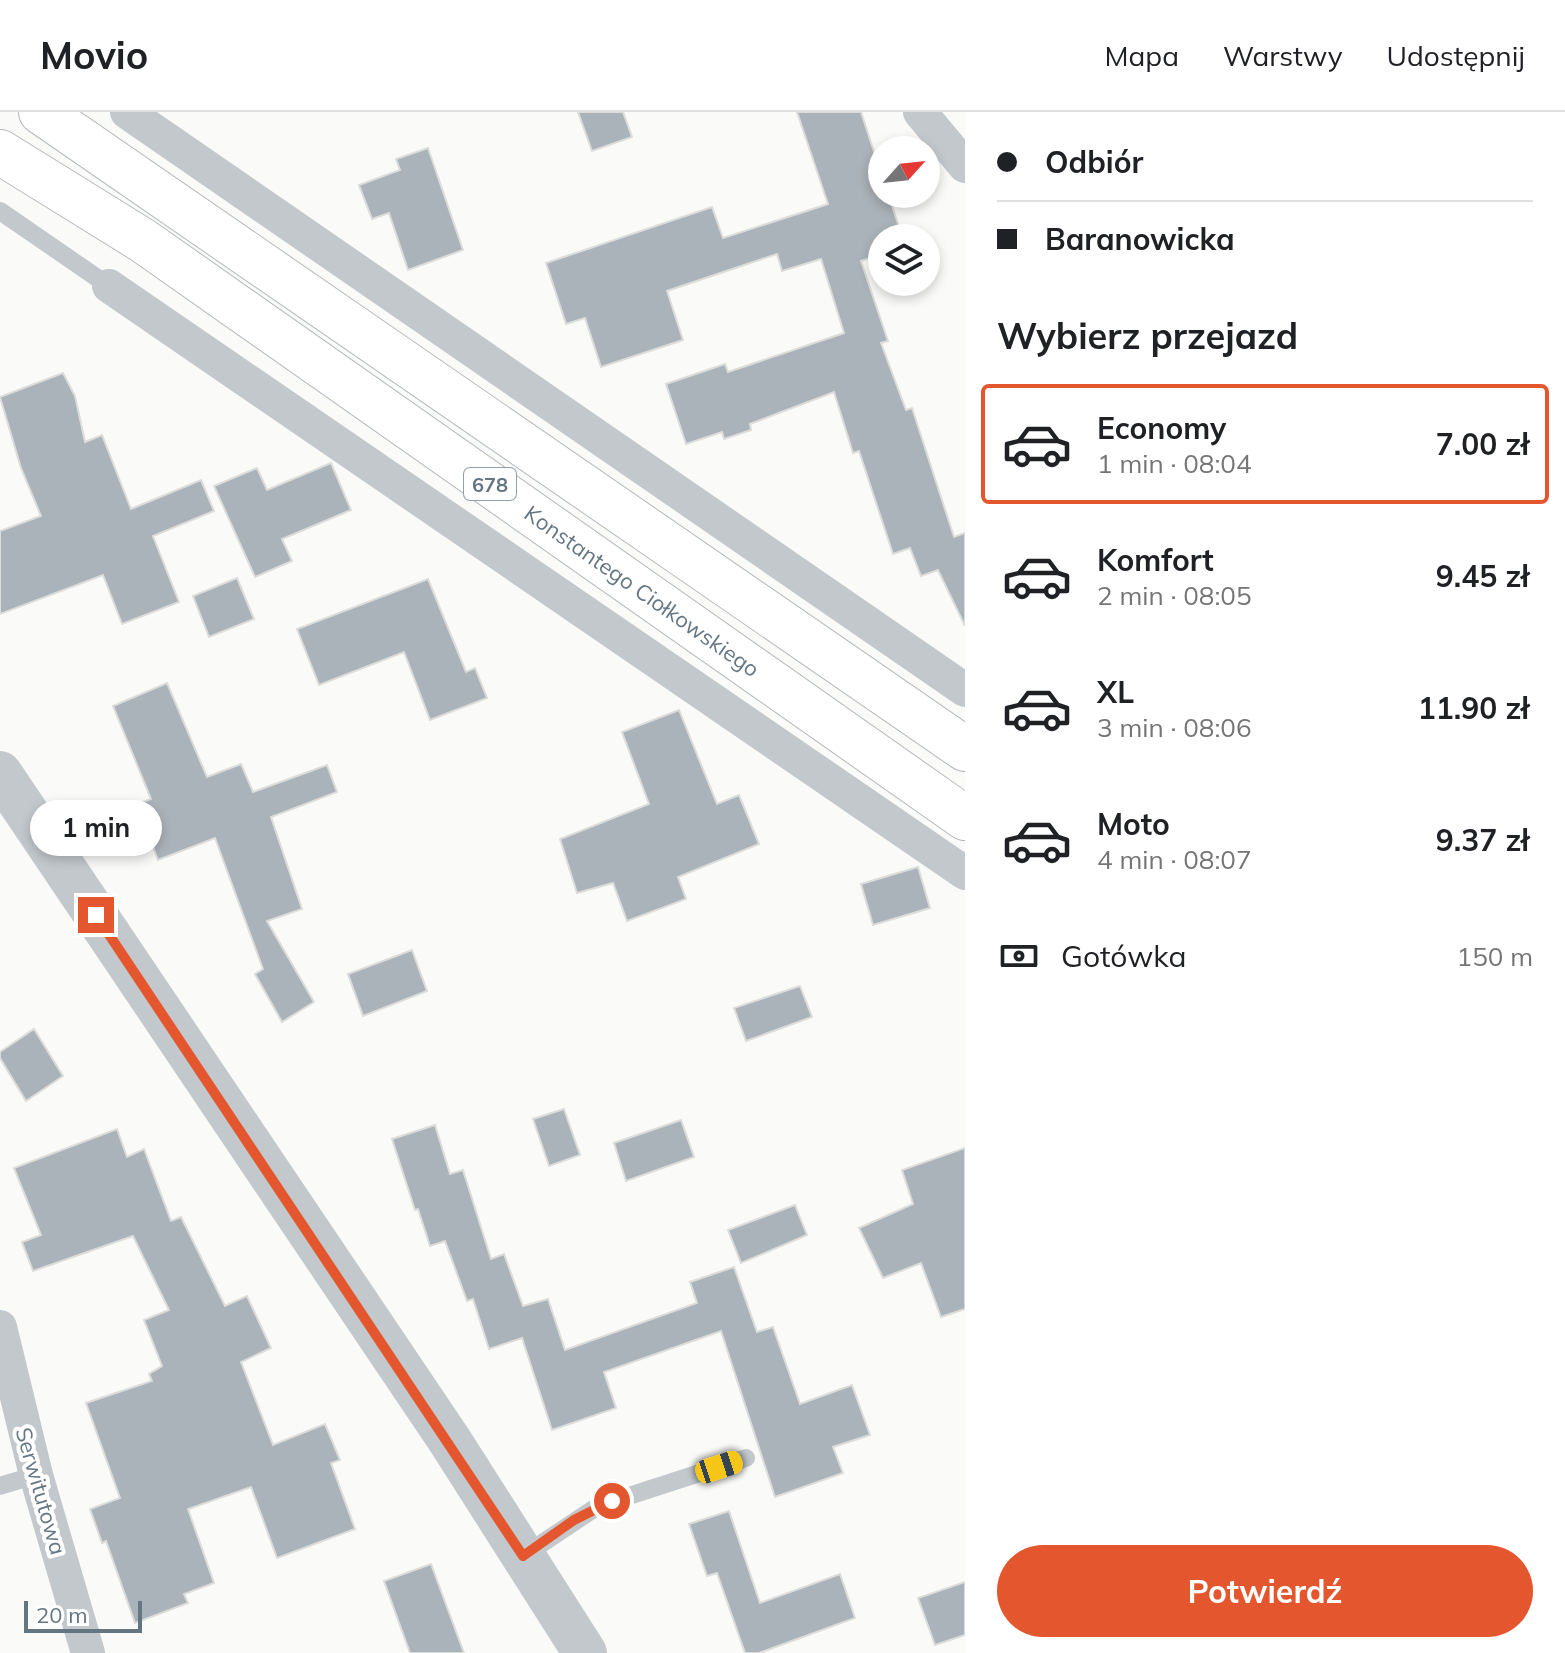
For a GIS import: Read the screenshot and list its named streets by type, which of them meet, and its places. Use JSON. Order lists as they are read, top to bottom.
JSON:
{
  "streets": {
    "highway": ["678", "Konstantego Ciołkowskiego"],
    "street": ["Serwitutowa"]
  },
  "scale_bar": "20 m",
  "north": "top right",
  "page": {
    "header": "Movio",
    "nav": ["Mapa", "Warstwy", "Udostępnij"],
    "banner": ["Odbiór", "Baranowicka"],
    "heading": "Wybierz przejazd",
    "list": [
      {
        "name": "Economy",
        "note": "1 min · 08:04",
        "value": "7.00 zł"
      },
      {
        "name": "Komfort",
        "note": "2 min · 08:05",
        "value": "9.45 zł"
      },
      {
        "name": "XL",
        "note": "3 min · 08:06",
        "value": "11.90 zł"
      },
      {
        "name": "Moto",
        "note": "4 min · 08:07",
        "value": "9.37 zł"
      }
    ],
    "bubble": "1 min",
    "pay": ["Gotówka", "150 m"],
    "buttons": "Potwierdź",
    "scale": "20 m"
  }
}
